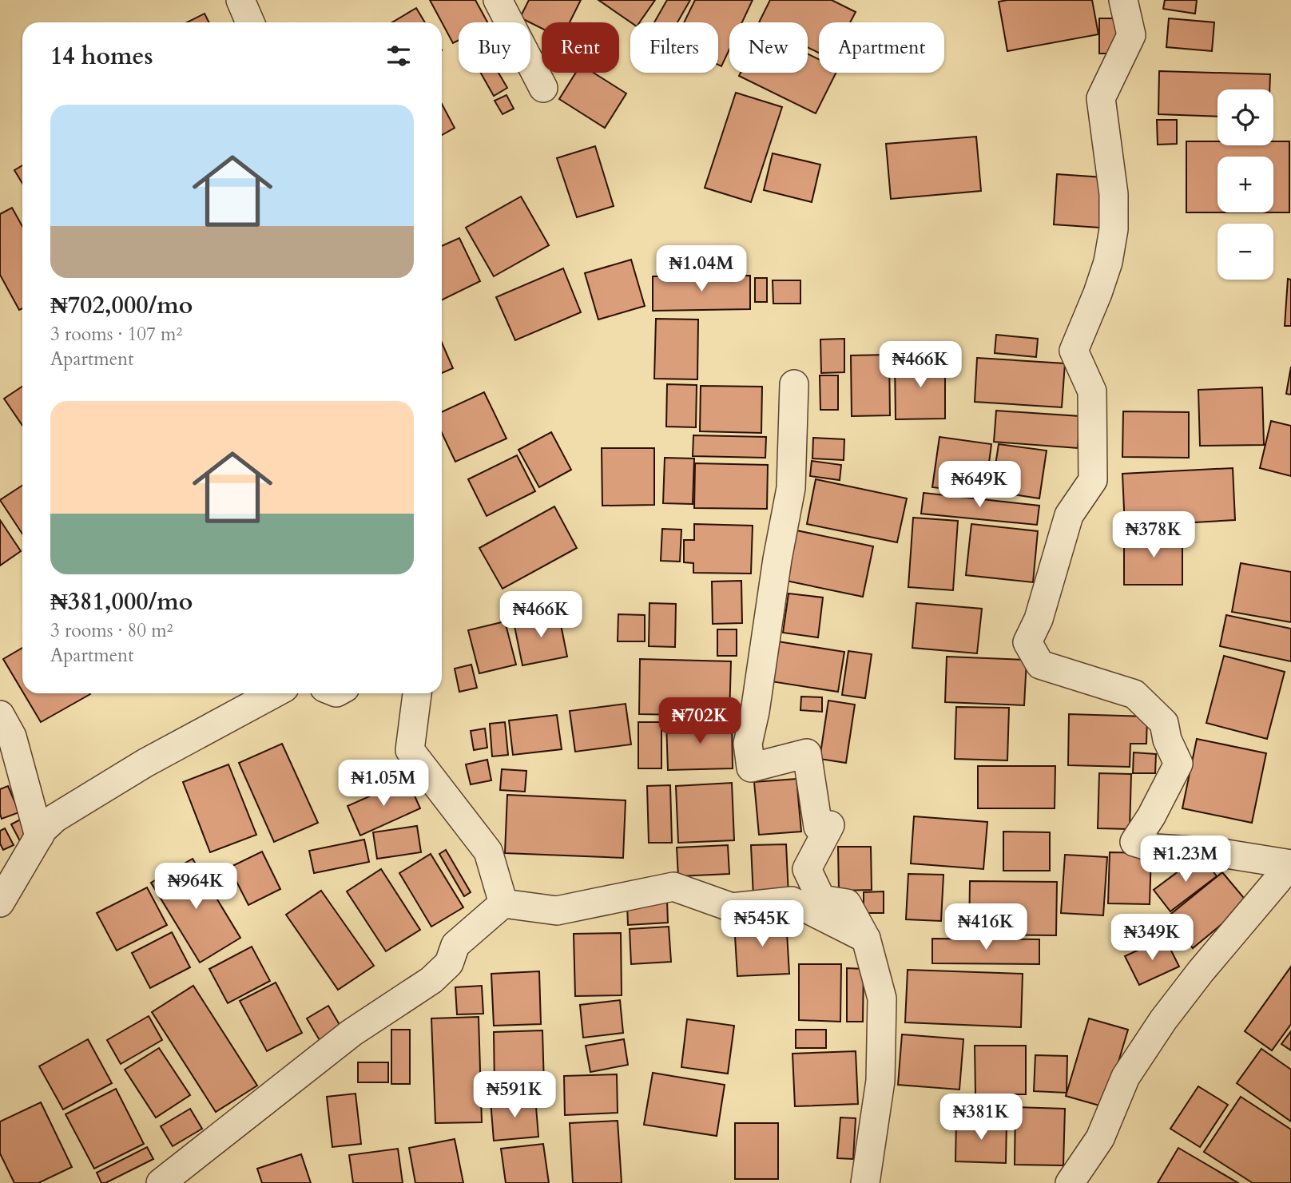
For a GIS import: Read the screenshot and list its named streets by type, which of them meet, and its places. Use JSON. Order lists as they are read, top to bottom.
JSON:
{
  "page": {
    "chip": [
      "Buy",
      "Rent",
      "Filters",
      "New",
      "Apartment"
    ],
    "heading": "14 homes",
    "map_buttons": ["+", "−"],
    "list": [
      {
        "name": "₦702,000/mo",
        "note": "3 rooms · 107 m² · Apartment"
      },
      {
        "name": "₦381,000/mo",
        "note": "3 rooms · 80 m² · Apartment"
      }
    ],
    "price": [
      "₦1.04M",
      "₦466K",
      "₦649K",
      "₦378K",
      "₦466K",
      "₦702K",
      "₦1.05M",
      "₦1.23M",
      "₦964K",
      "₦545K",
      "₦416K",
      "₦349K",
      "₦591K",
      "₦381K"
    ]
  }
}
